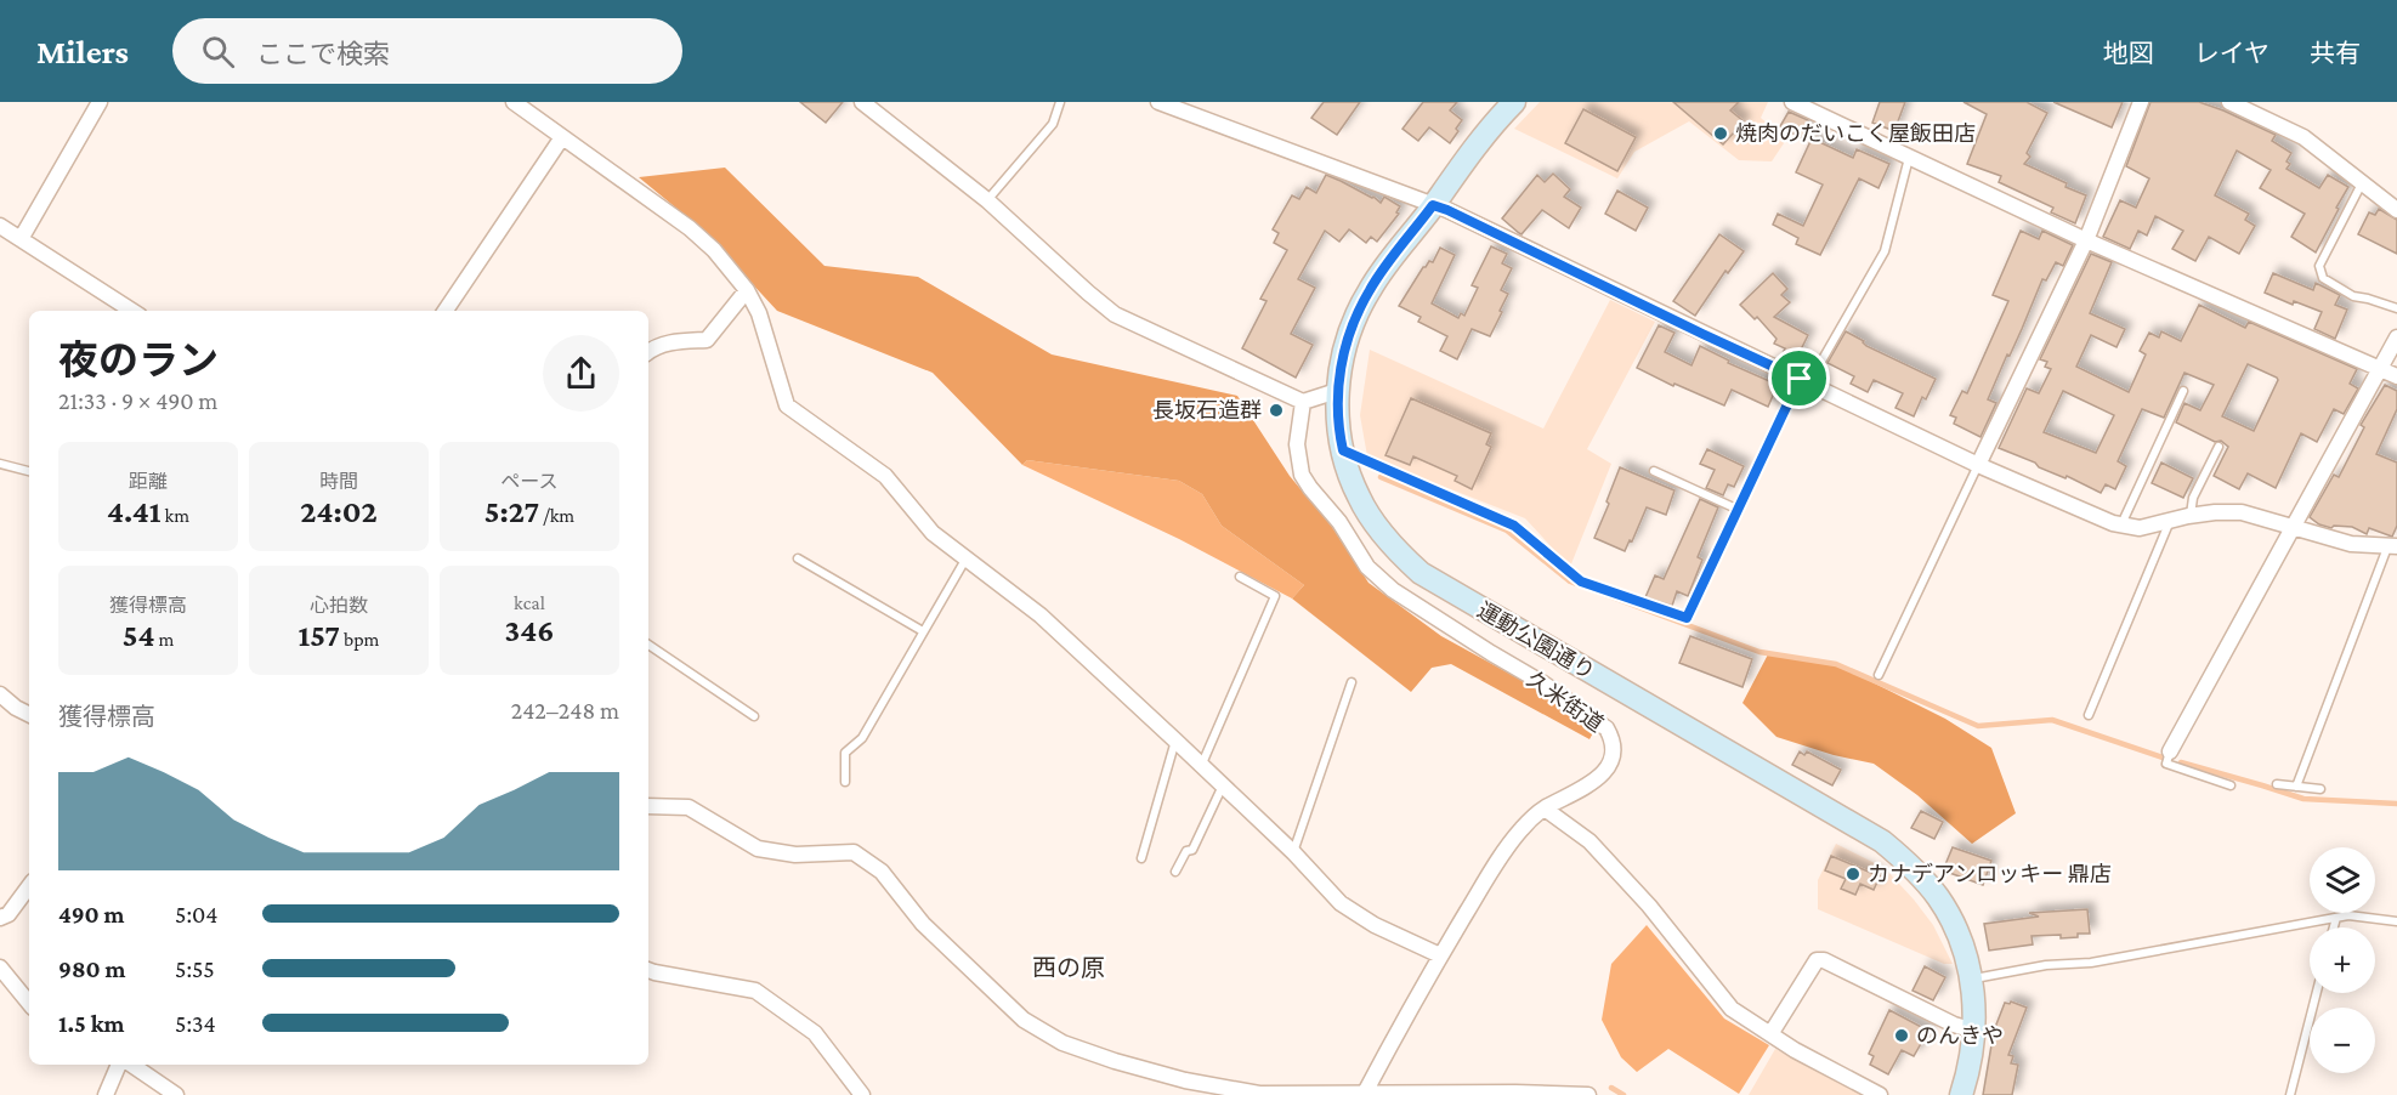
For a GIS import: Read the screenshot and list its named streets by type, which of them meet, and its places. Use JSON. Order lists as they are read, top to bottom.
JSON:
{
  "streets": {
    "street": ["運動公園通り", "久米街道"]
  },
  "districts": ["西の原"],
  "places": [
    "焼肉のだいこく屋飯田店",
    "長坂石造群",
    "カナデアンロッキー 鼎店",
    "のんきや"
  ],
  "page": {
    "header": "Milers",
    "search": "ここで検索",
    "nav": ["地図", "レイヤ", "共有"],
    "heading": ["夜のラン", "21:33 · 9 × 490 m"],
    "stats": [
      ["距離", "4.41 km"],
      ["時間", "24:02"],
      ["ペース", "5:27 /km"],
      ["獲得標高", "54 m"],
      ["心拍数", "157 bpm"],
      ["kcal", "346"]
    ],
    "chart": ["獲得標高", "242–248 m"],
    "map_buttons": ["+", "−"],
    "list": [
      {
        "name": "490 m",
        "note": "5:04"
      },
      {
        "name": "980 m",
        "note": "5:55"
      },
      {
        "name": "1.5 km",
        "note": "5:34"
      }
    ]
  }
}
